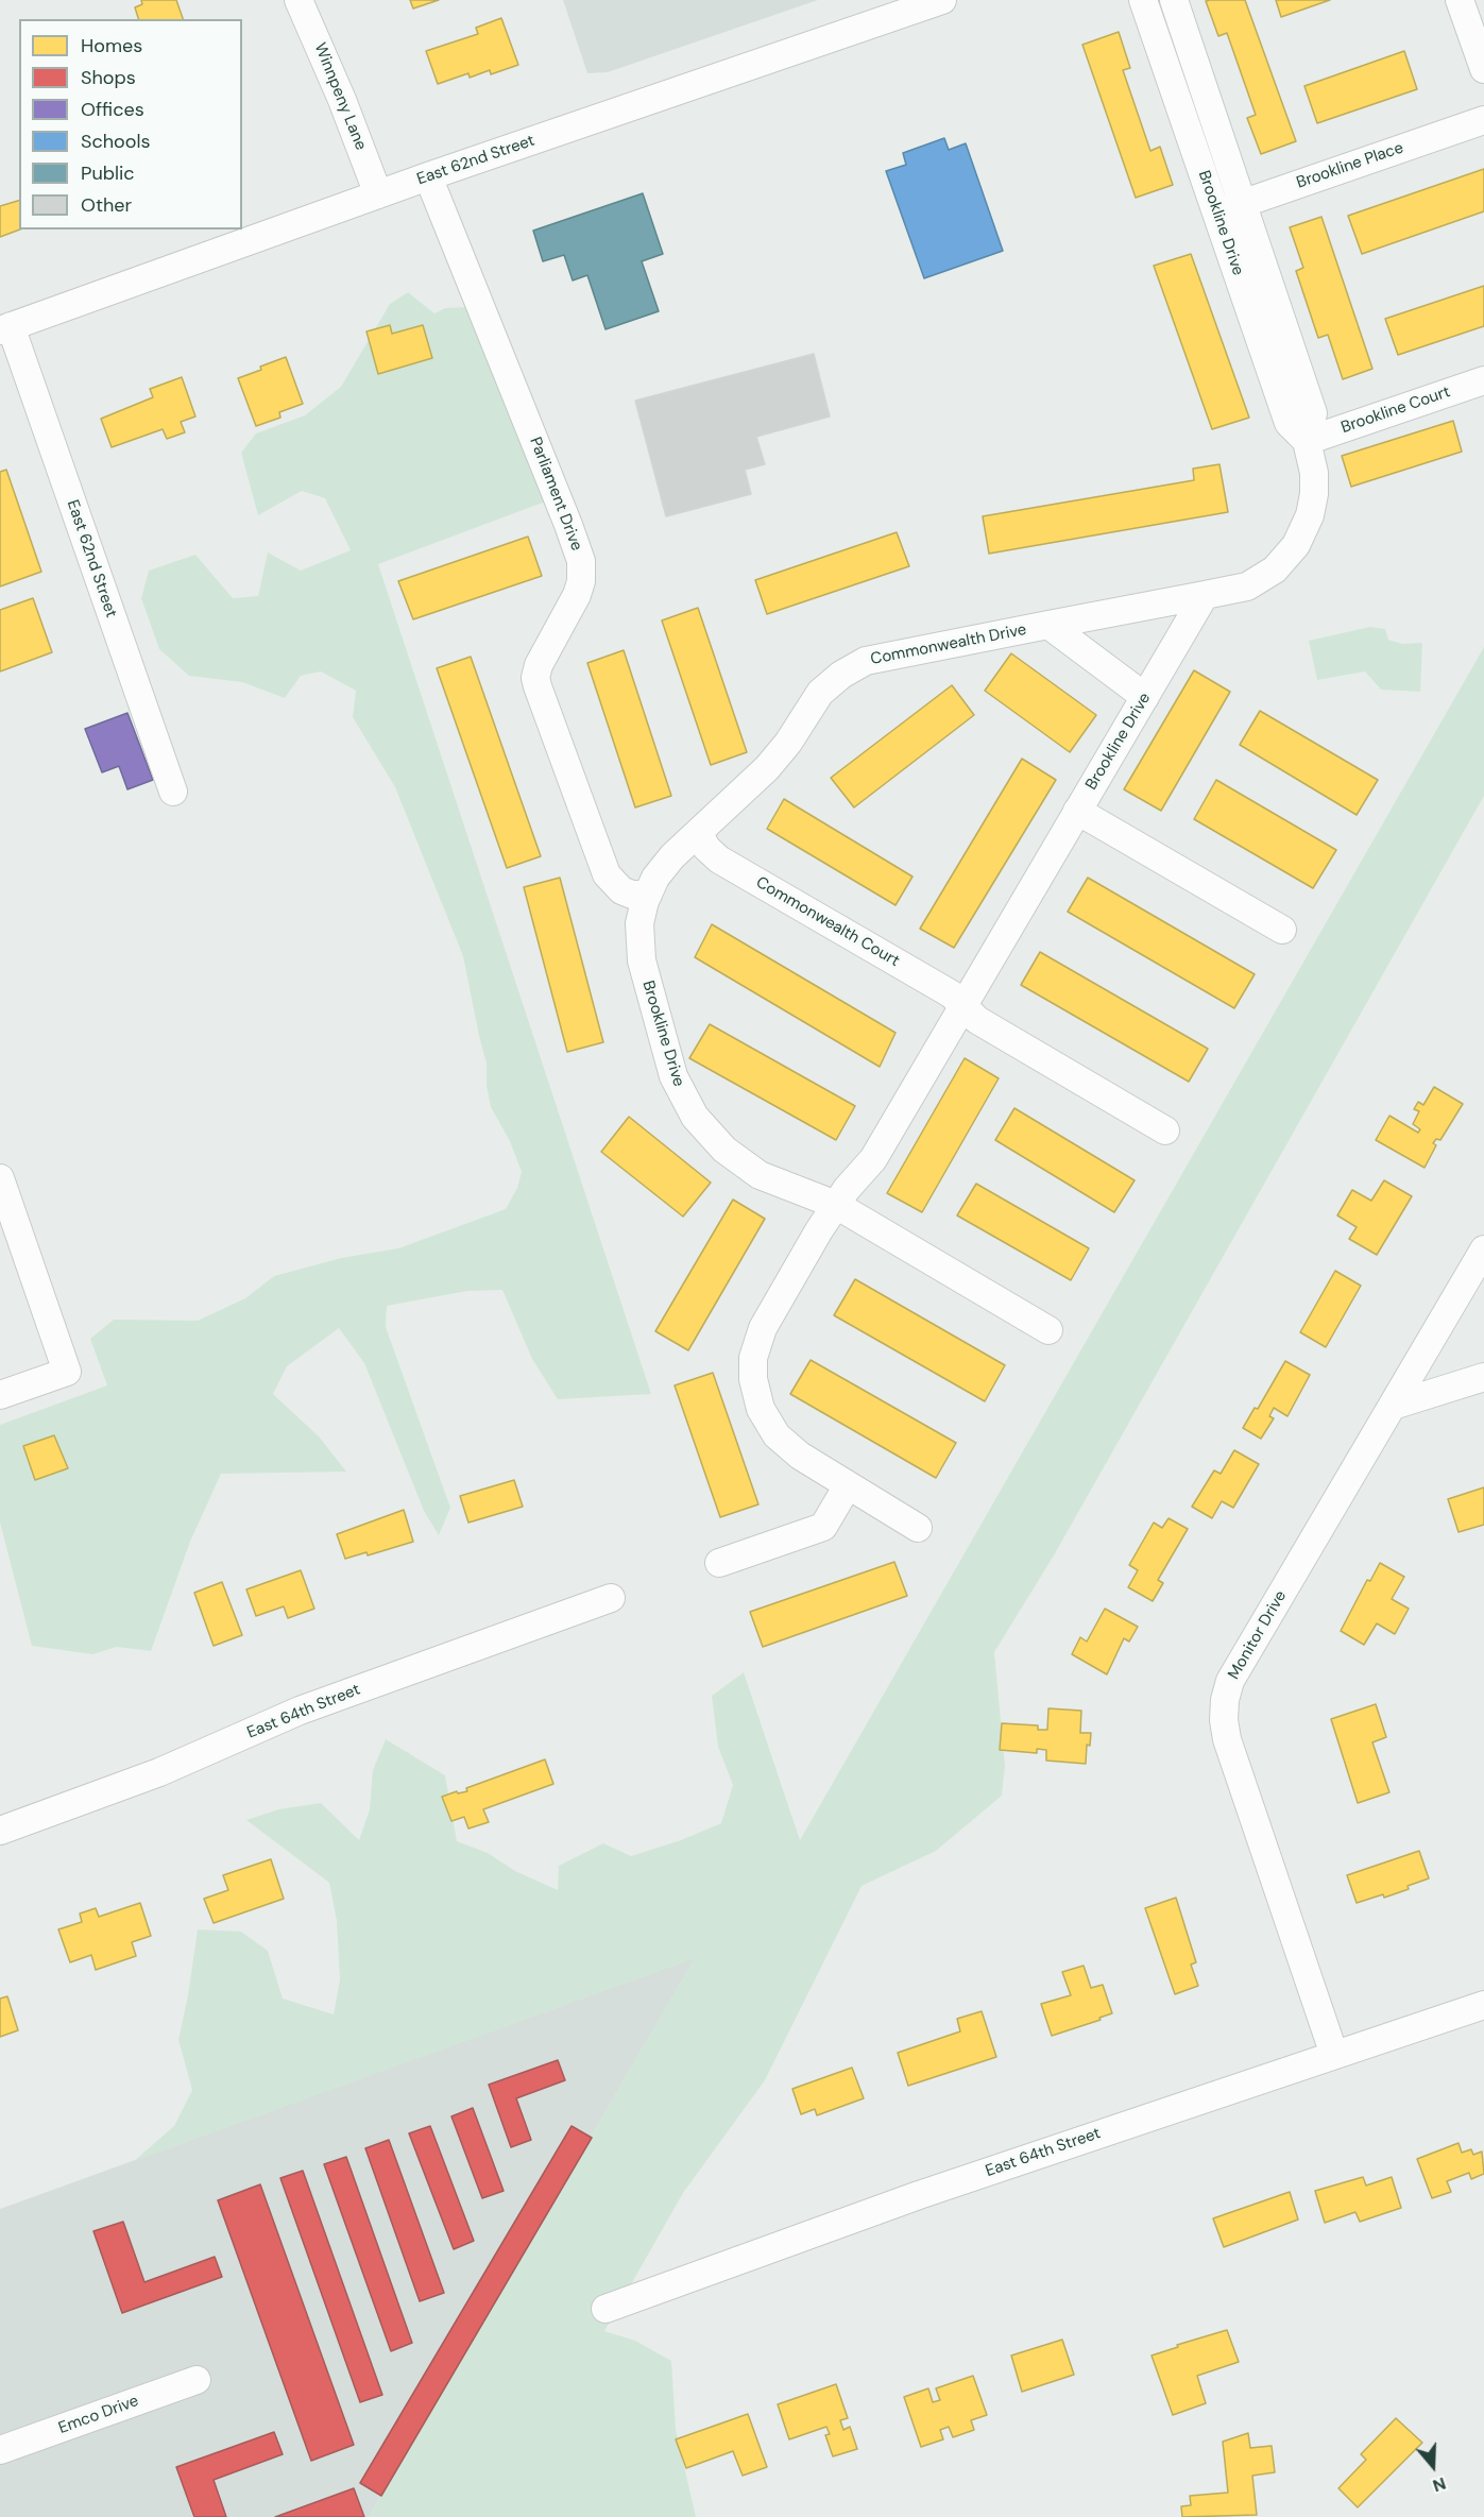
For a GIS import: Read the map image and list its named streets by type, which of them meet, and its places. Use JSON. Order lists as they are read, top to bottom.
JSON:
{
  "streets": {
    "street": [
      "Winnpeny Lane",
      "East 62nd Street",
      "Brookline Place",
      "Brookline Drive",
      "Brookline Court",
      "Parliament Drive",
      "Commonwealth Drive",
      "Commonwealth Court",
      "Monitor Drive",
      "East 64th Street",
      "Emco Drive"
    ]
  },
  "crossings": [
    ["Winnpeny Lane", "East 62nd Street"],
    ["East 62nd Street", "Parliament Drive"],
    ["Brookline Place", "Brookline Drive"],
    ["Brookline Drive", "Brookline Court"],
    ["Brookline Drive", "Parliament Drive"],
    ["Brookline Drive", "Commonwealth Drive"],
    ["Brookline Drive", "Commonwealth Court"],
    ["Parliament Drive", "Commonwealth Drive"],
    ["Commonwealth Drive", "Commonwealth Court"],
    ["Monitor Drive", "East 64th Street"]
  ],
  "legend": [
    "Homes",
    "Shops",
    "Offices",
    "Schools",
    "Public",
    "Other"
  ],
  "north": "bottom"
}
